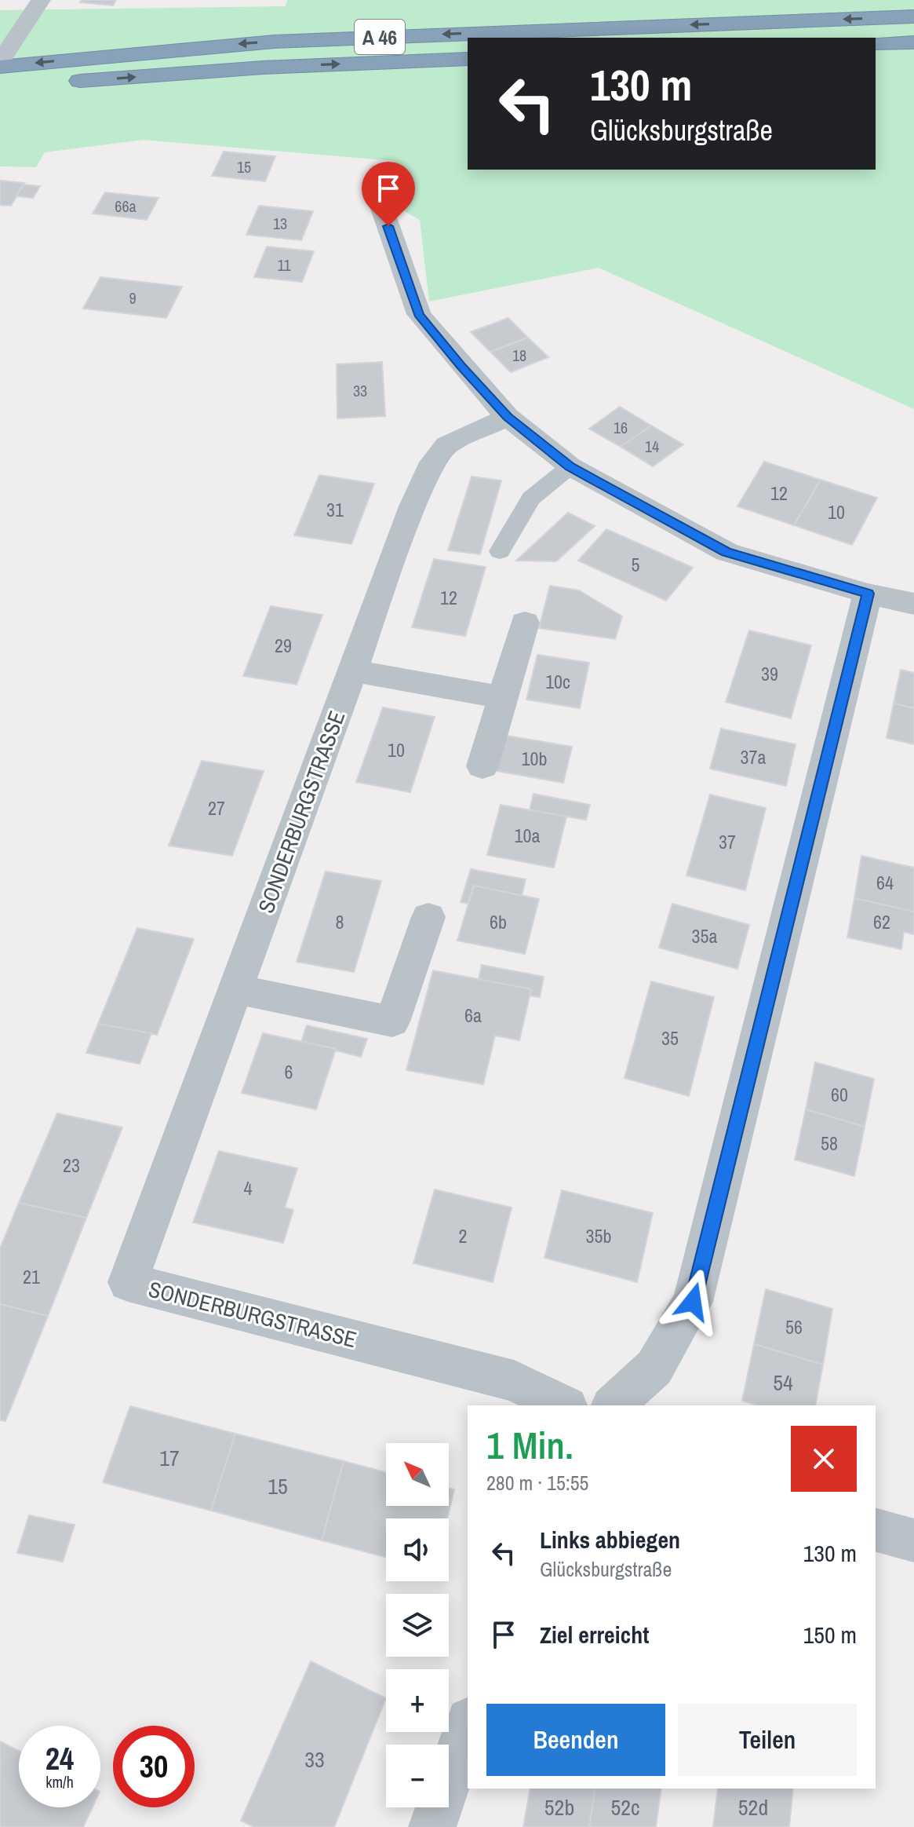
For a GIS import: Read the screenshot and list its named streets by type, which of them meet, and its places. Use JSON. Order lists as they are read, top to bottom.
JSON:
{
  "streets": {
    "highway": ["A 46"],
    "street": ["SONDERBURGSTRASSE"]
  },
  "house_numbers": [
    "15",
    "66a",
    "13",
    "11",
    "9",
    "18",
    "33",
    "16",
    "14",
    "12",
    "31",
    "10",
    "5",
    "12",
    "29",
    "39",
    "10c",
    "10",
    "37a",
    "10b",
    "27",
    "10a",
    "37",
    "64",
    "8",
    "6b",
    "62",
    "35a",
    "6a",
    "35",
    "6",
    "60",
    "58",
    "23",
    "4",
    "2",
    "35b",
    "21",
    "56",
    "54",
    "17",
    "15",
    "33",
    "52b",
    "52c",
    "52d"
  ],
  "north": "top left",
  "page": {
    "turn": ["130 m", "Glücksburgstraße"],
    "heading": ["1 Min.", "280 m · 15:55"],
    "map_buttons": ["+", "−"],
    "list": [
      {
        "name": "Links abbiegen",
        "note": "Glücksburgstraße",
        "value": "130 m"
      },
      {
        "name": "Ziel erreicht",
        "value": "150 m"
      }
    ],
    "buttons": ["Beenden", "Teilen"],
    "speed": "24 km/h",
    "limit": "30"
  }
}
